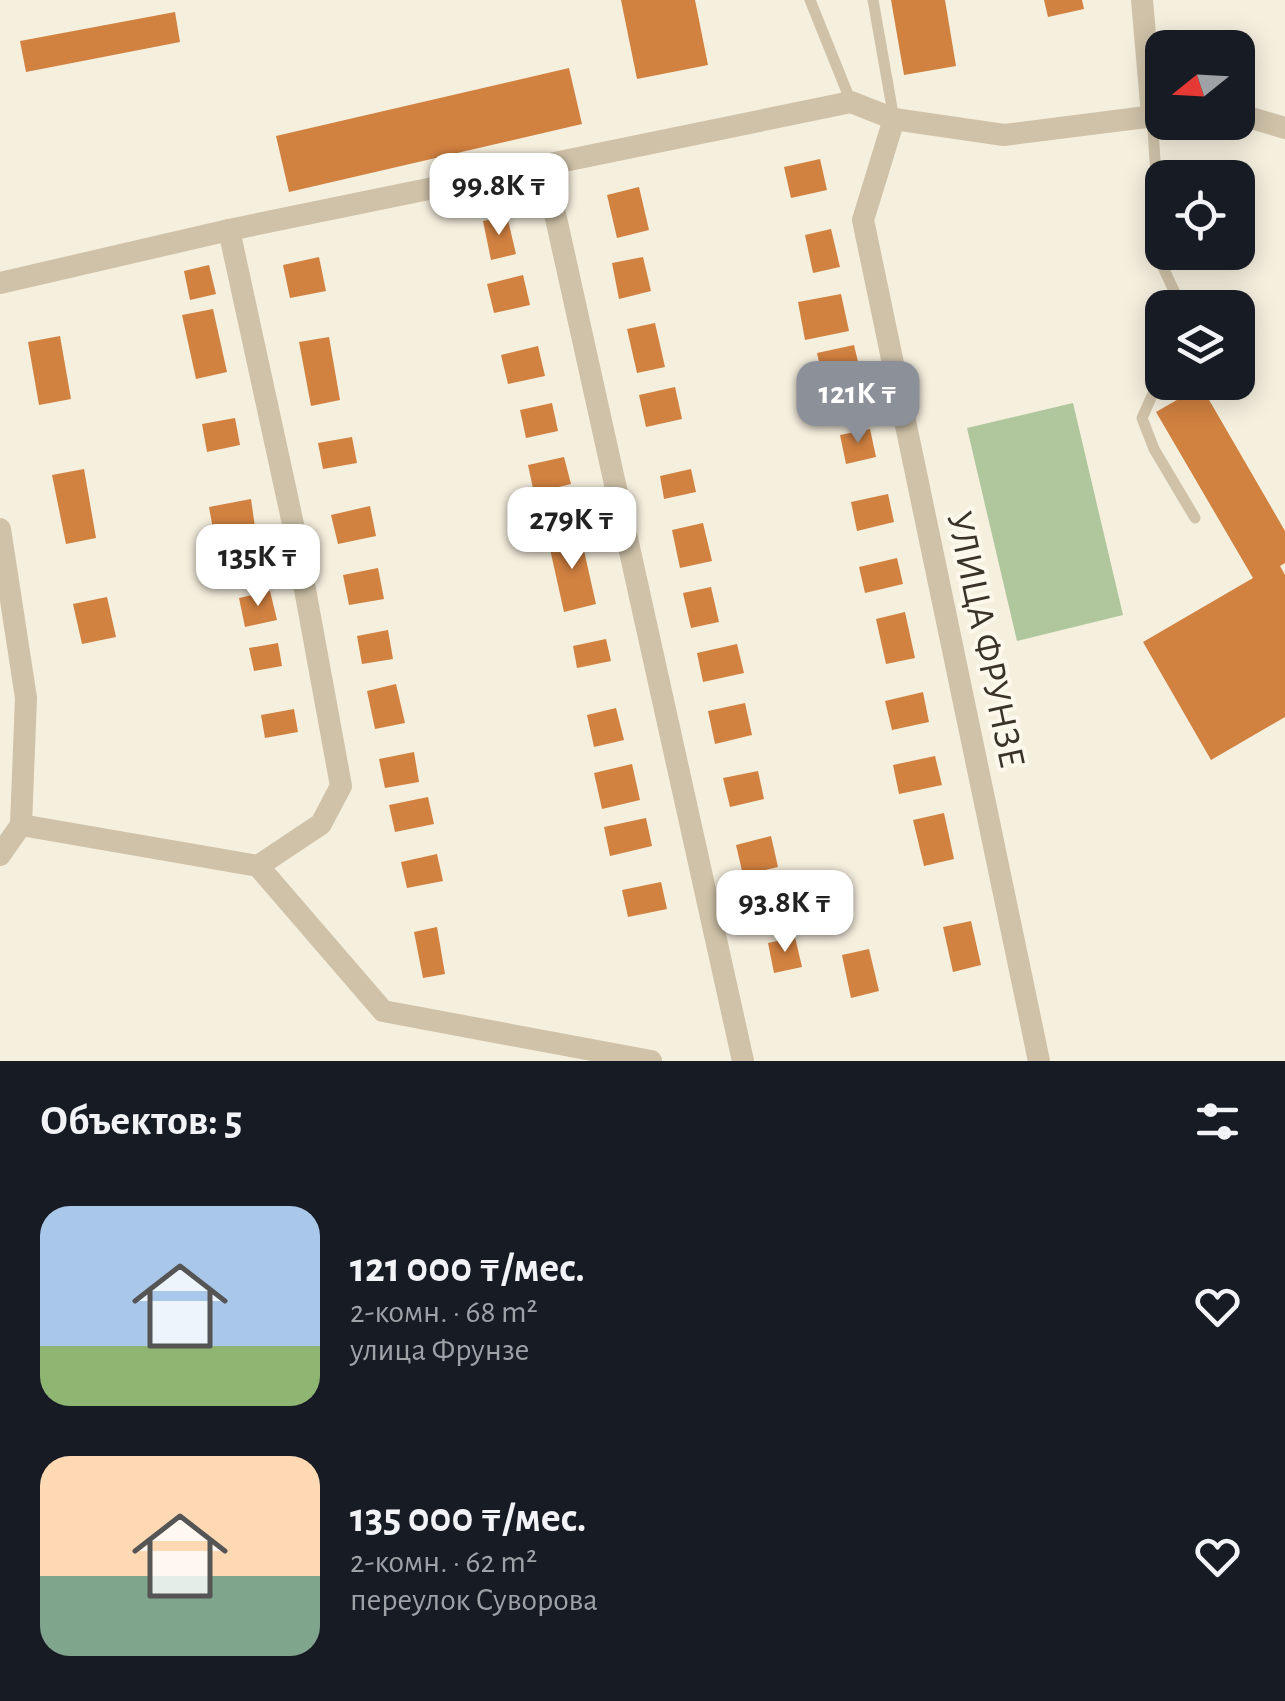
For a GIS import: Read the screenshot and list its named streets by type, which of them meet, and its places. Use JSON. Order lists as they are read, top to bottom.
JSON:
{
  "streets": {
    "street": ["УЛИЦА ФРУНЗЕ"]
  },
  "north": "left",
  "page": {
    "price": [
      "99.8K ₸",
      "121K ₸",
      "279K ₸",
      "135K ₸",
      "93.8K ₸"
    ],
    "heading": "Объектов: 5",
    "list": [
      {
        "name": "121 000 ₸/мес.",
        "note": "2-комн. · 68 m² · улица Фрунзе"
      },
      {
        "name": "135 000 ₸/мес.",
        "note": "2-комн. · 62 m² · переулок Суворова"
      }
    ]
  }
}
